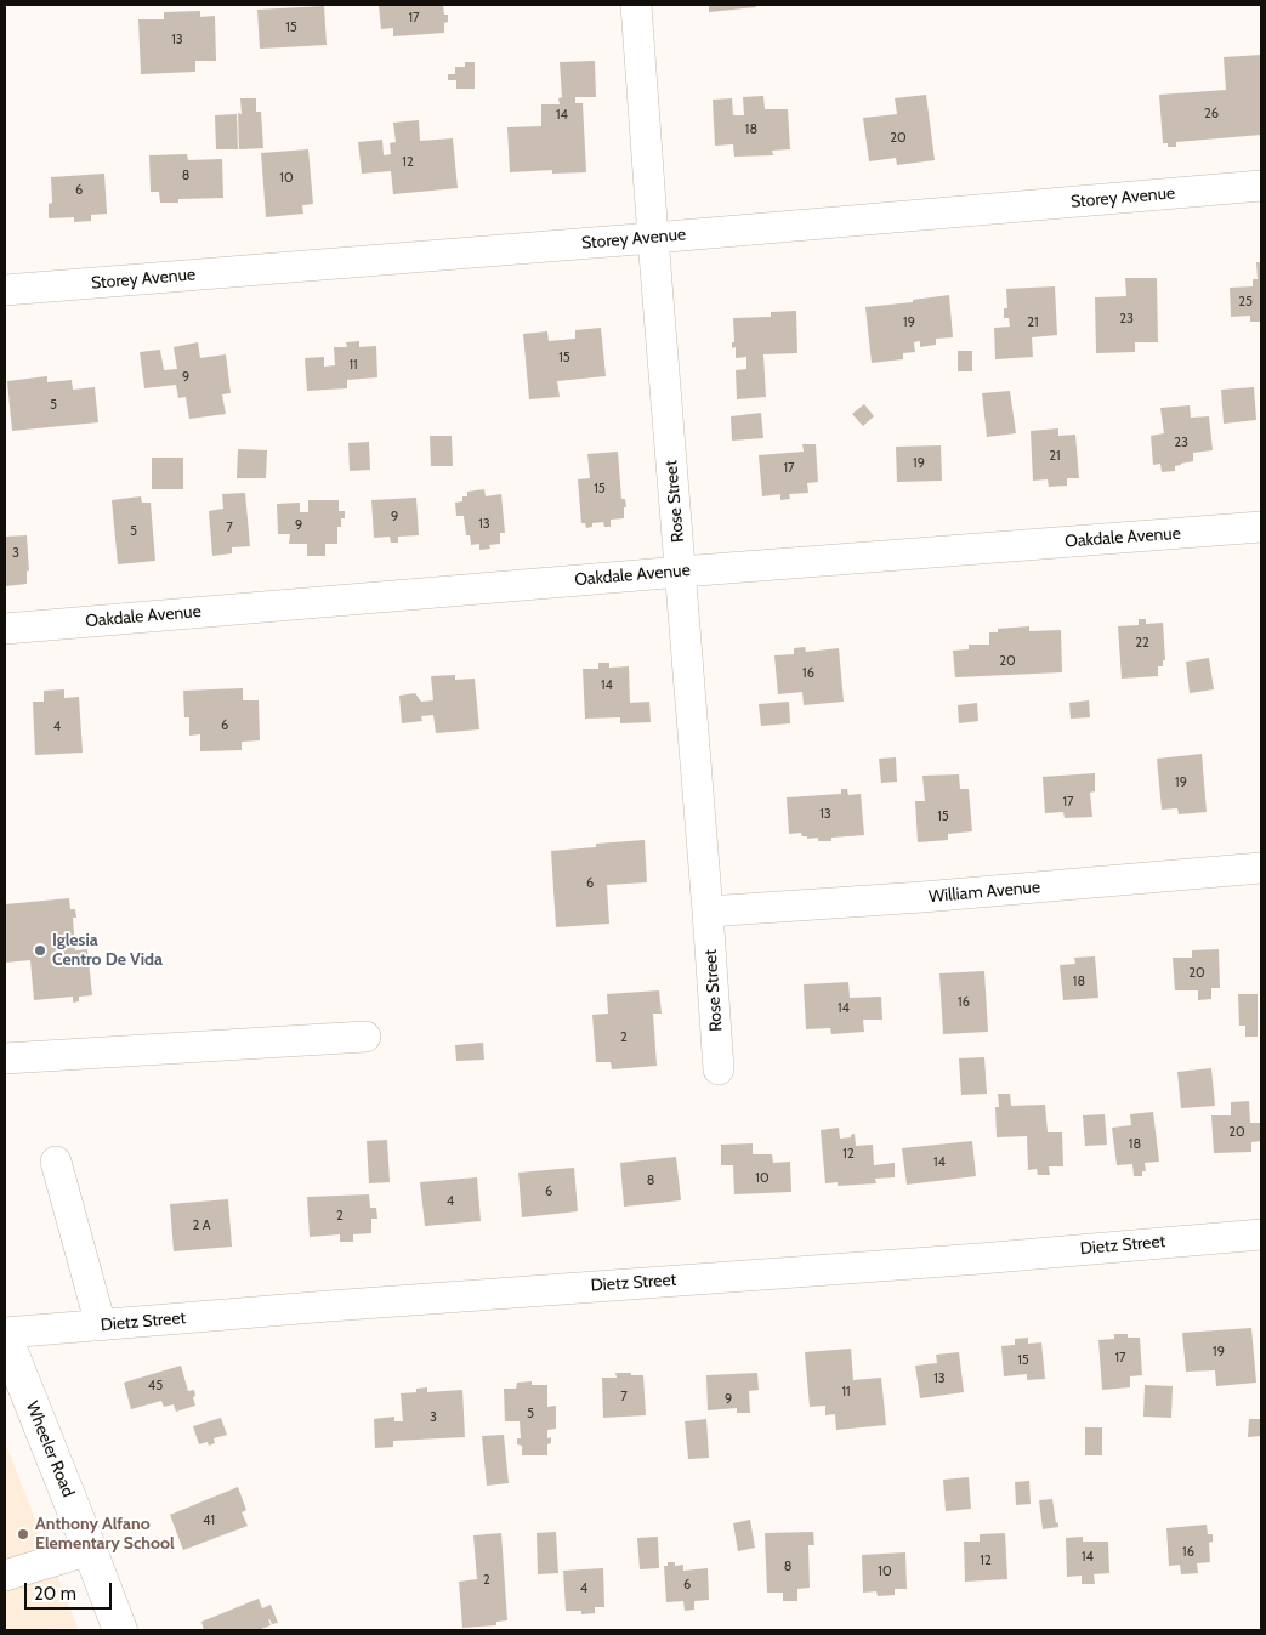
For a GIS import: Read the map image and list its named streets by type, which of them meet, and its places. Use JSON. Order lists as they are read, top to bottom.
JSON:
{
  "streets": {
    "main road": ["Wheeler Road"],
    "street": [
      "Storey Avenue",
      "Rose Street",
      "Oakdale Avenue",
      "William Avenue",
      "Dietz Street"
    ]
  },
  "crossings": [
    ["Storey Avenue", "Rose Street"],
    ["Rose Street", "Oakdale Avenue"],
    ["Rose Street", "William Avenue"],
    ["Dietz Street", "Wheeler Road"]
  ],
  "places": ["Iglesia Centro De Vida", "Anthony Alfano Elementary School"],
  "house_numbers": [
    "17",
    "15",
    "13",
    "26",
    "14",
    "18",
    "20",
    "12",
    "8",
    "10",
    "6",
    "25",
    "23",
    "19",
    "21",
    "15",
    "11",
    "9",
    "5",
    "23",
    "21",
    "19",
    "17",
    "15",
    "9",
    "13",
    "9",
    "7",
    "5",
    "3",
    "22",
    "20",
    "16",
    "14",
    "6",
    "4",
    "19",
    "17",
    "13",
    "15",
    "6",
    "20",
    "18",
    "16",
    "14",
    "2",
    "20",
    "18",
    "12",
    "14",
    "10",
    "8",
    "6",
    "4",
    "2",
    "2 A",
    "19",
    "17",
    "15",
    "13",
    "45",
    "11",
    "7",
    "9",
    "5",
    "3",
    "41",
    "16",
    "14",
    "12",
    "8",
    "10",
    "2",
    "6",
    "4"
  ],
  "scale_bar": "20 m"
}
